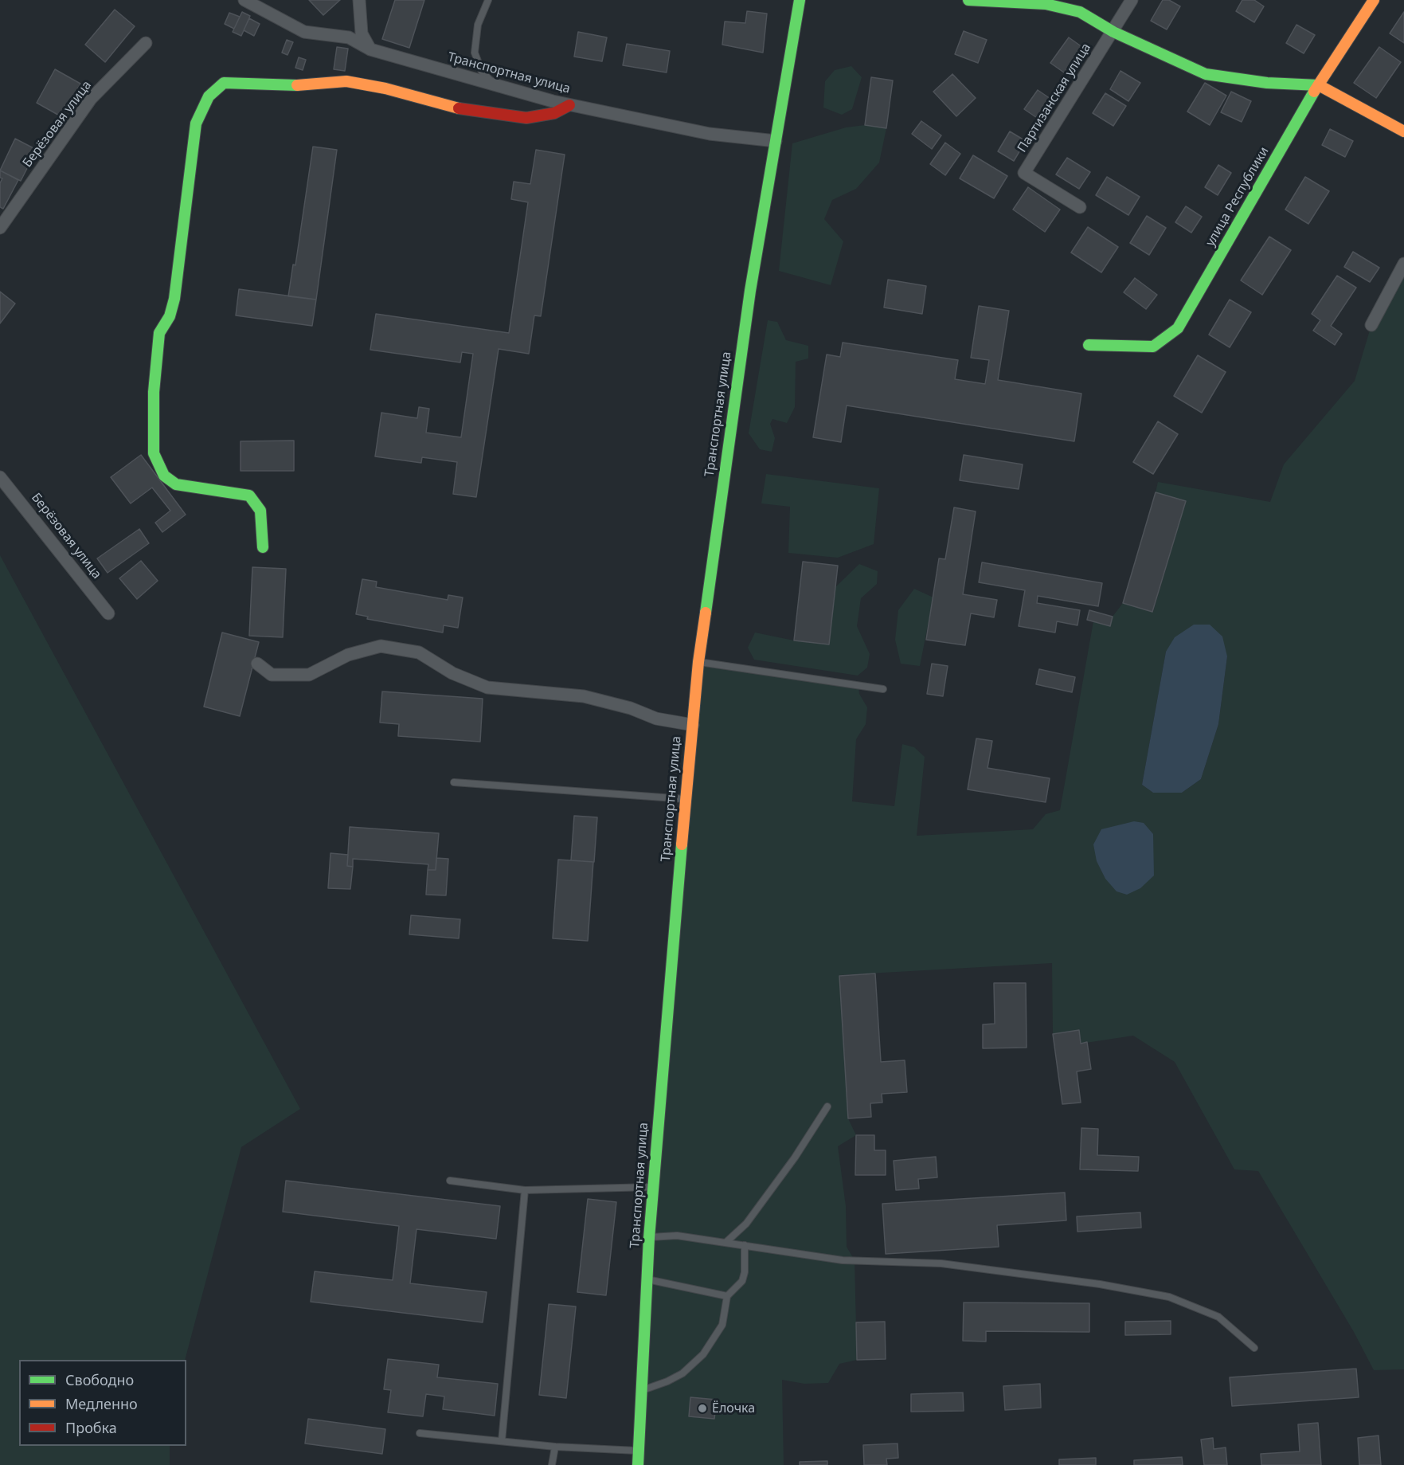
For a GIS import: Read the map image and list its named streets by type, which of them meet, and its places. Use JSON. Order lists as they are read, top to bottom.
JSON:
{
  "streets": {
    "main road": ["Транспортная улица", "улица Республики"],
    "street": ["Партизанская улица", "Берёзовая улица"]
  },
  "places": ["Ёлочка"],
  "legend": ["Свободно", "Медленно", "Пробка"]
}
